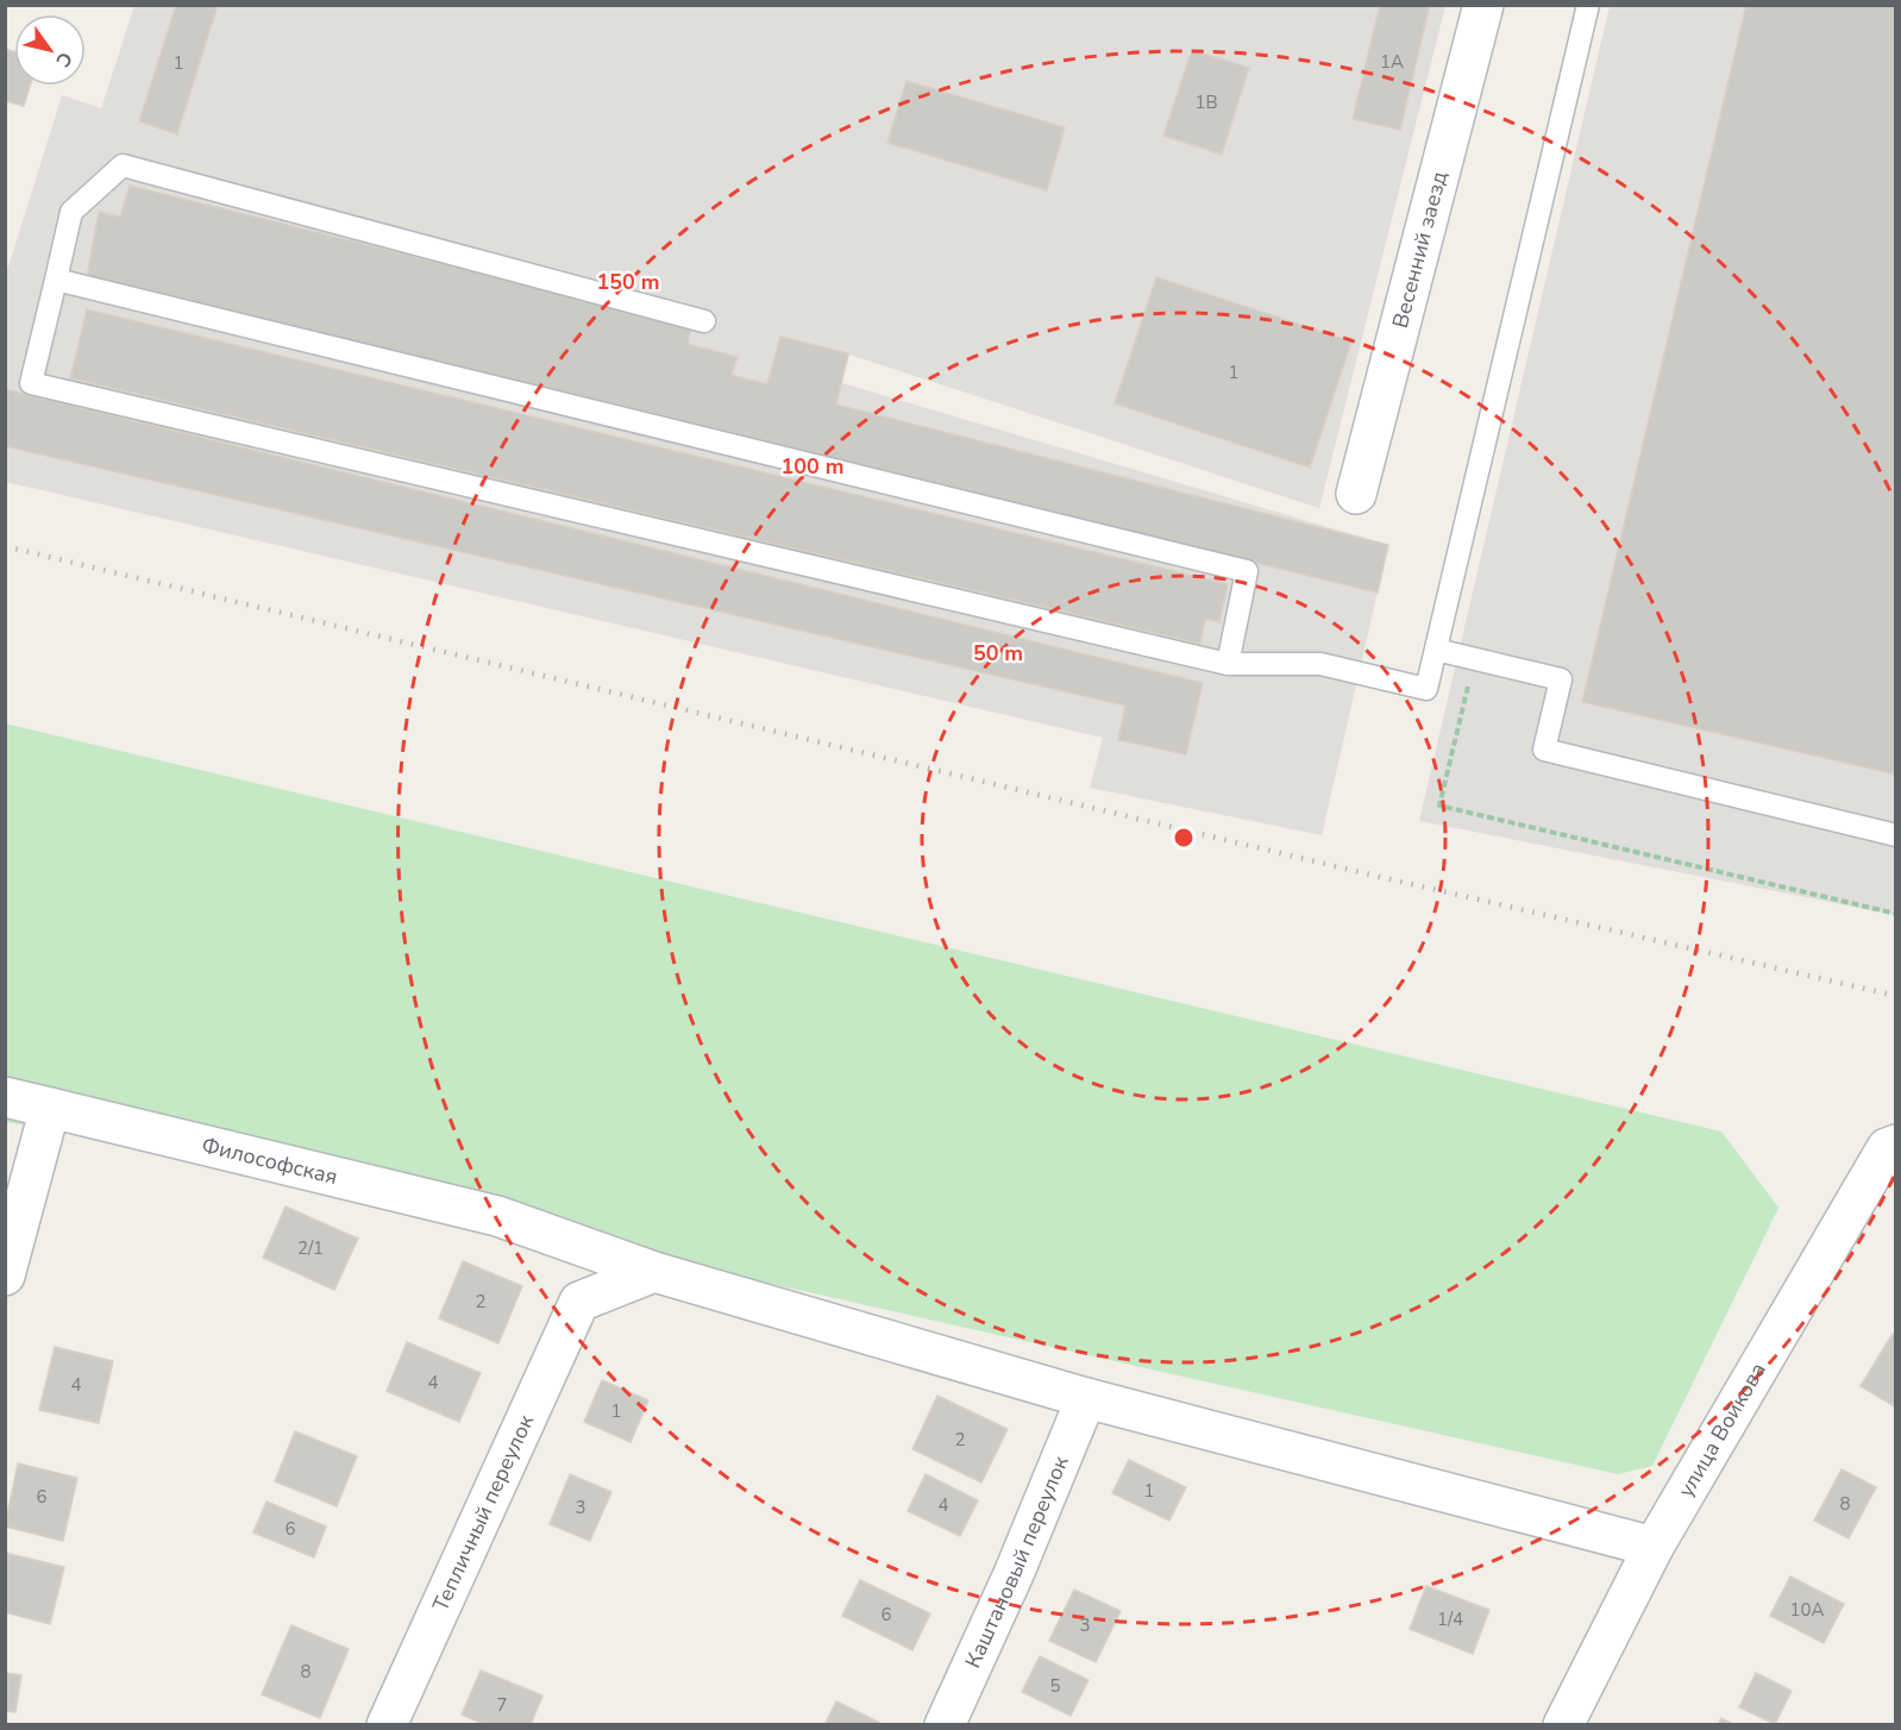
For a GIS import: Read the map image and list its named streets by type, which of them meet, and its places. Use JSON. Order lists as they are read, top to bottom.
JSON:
{
  "streets": {
    "street": [
      "Весенний заезд",
      "Философская",
      "улица Войкова",
      "Тепличный переулок",
      "Каштановый переулок"
    ]
  },
  "crossings": [
    ["Философская", "улица Войкова"],
    ["Философская", "Тепличный переулок"],
    ["Философская", "Каштановый переулок"]
  ],
  "house_numbers": [
    "1А",
    "1",
    "1В",
    "1",
    "2/1",
    "2",
    "4",
    "4",
    "1",
    "2",
    "1",
    "6",
    "8",
    "4",
    "3",
    "6",
    "10А",
    "6",
    "1/4",
    "3",
    "8",
    "5",
    "7"
  ],
  "north": "bottom right",
  "rings": ["150 m", "100 m", "50 m"]
}
